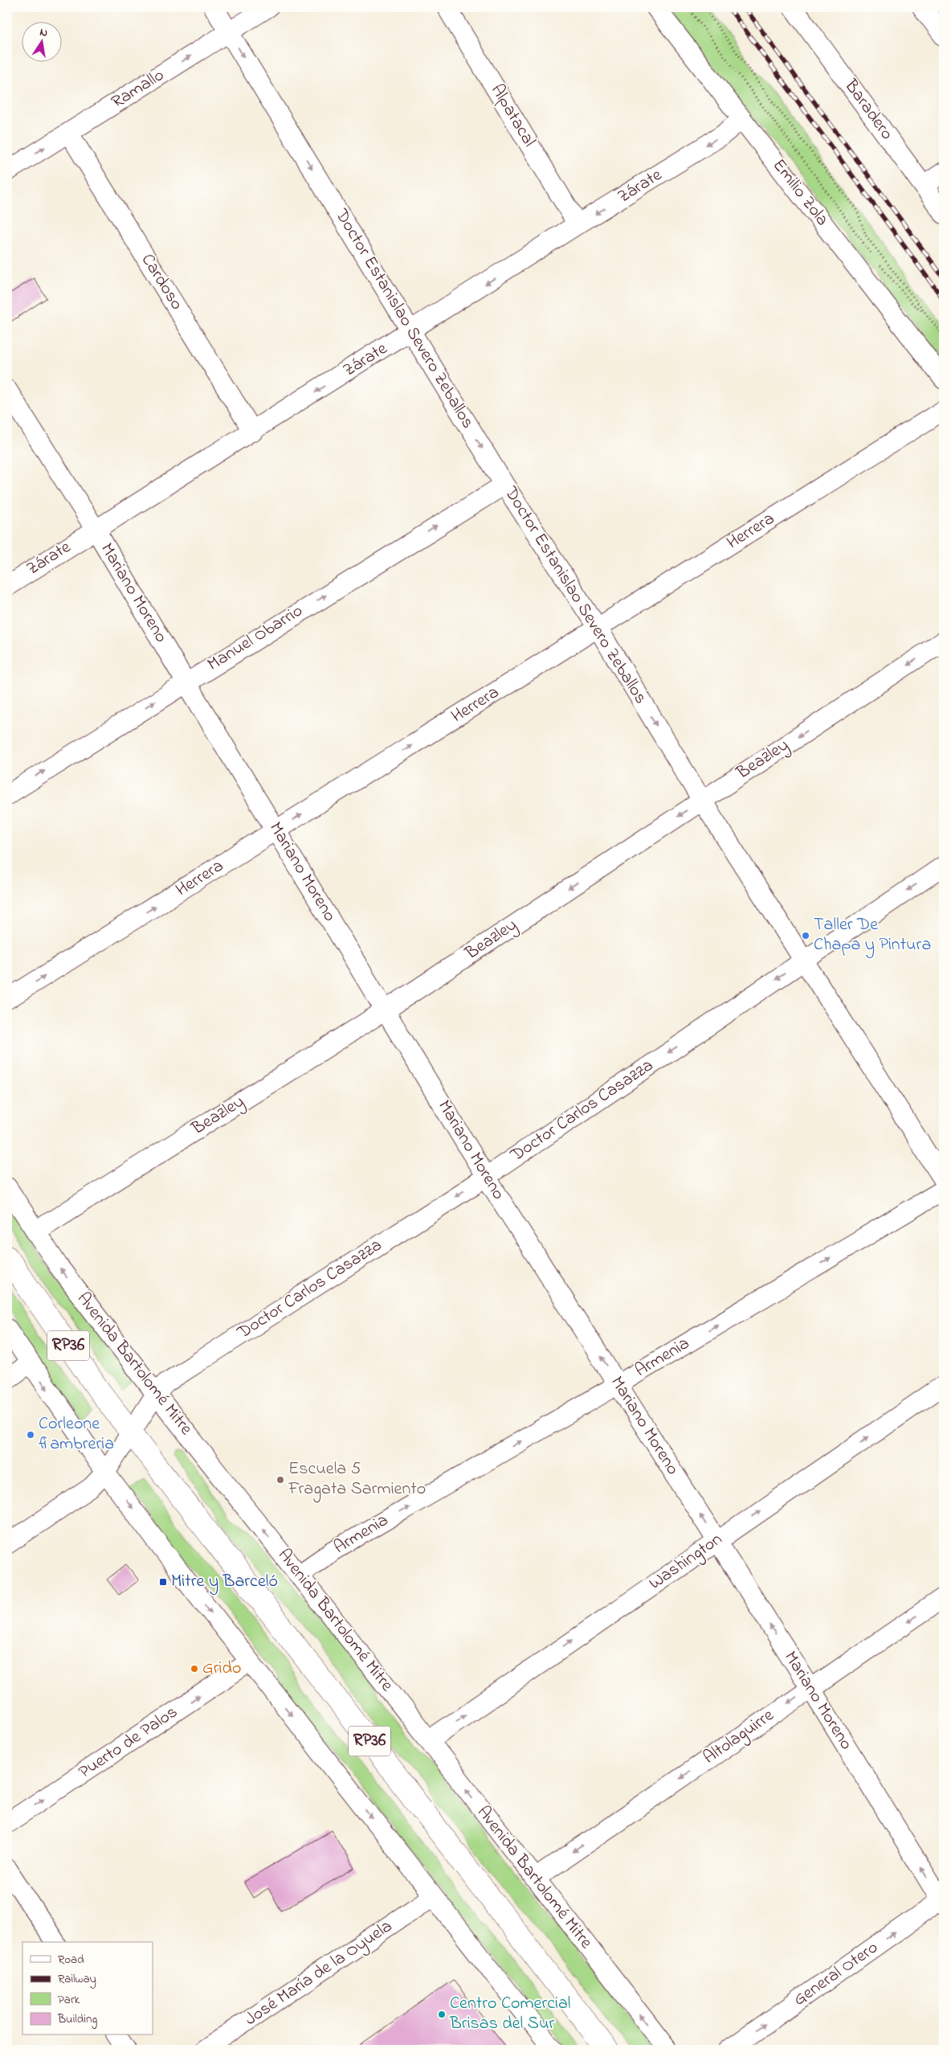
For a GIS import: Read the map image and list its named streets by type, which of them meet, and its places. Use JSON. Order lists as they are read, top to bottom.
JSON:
{
  "streets": {
    "main road": ["RP36"],
    "street": [
      "Ramallo",
      "Baradero",
      "Alpatacal",
      "Zárate",
      "Emilio Zola",
      "Cardoso",
      "Doctor Estanislao Severo Zeballos",
      "Herrera",
      "Mariano Moreno",
      "Manuel Obarrio",
      "Beazley",
      "Doctor Carlos Casazza",
      "Armenia",
      "Avenida Bartolomé Mitre",
      "Washington",
      "Altolaguirre",
      "Puerto de Palos",
      "José María de la Oyuela",
      "General Otero"
    ]
  },
  "crossings": [
    ["Ramallo", "Cardoso"],
    ["Ramallo", "Doctor Estanislao Severo Zeballos"],
    ["Alpatacal", "Zárate"],
    ["Zárate", "Emilio Zola"],
    ["Zárate", "Cardoso"],
    ["Zárate", "Doctor Estanislao Severo Zeballos"],
    ["Zárate", "Mariano Moreno"],
    ["Doctor Estanislao Severo Zeballos", "Herrera"],
    ["Doctor Estanislao Severo Zeballos", "Manuel Obarrio"],
    ["Doctor Estanislao Severo Zeballos", "Beazley"],
    ["Doctor Estanislao Severo Zeballos", "Doctor Carlos Casazza"],
    ["Herrera", "Mariano Moreno"],
    ["Mariano Moreno", "Manuel Obarrio"],
    ["Mariano Moreno", "Beazley"],
    ["Mariano Moreno", "Doctor Carlos Casazza"],
    ["Mariano Moreno", "Armenia"],
    ["Mariano Moreno", "Washington"],
    ["Mariano Moreno", "Altolaguirre"],
    ["Mariano Moreno", "General Otero"],
    ["Beazley", "Avenida Bartolomé Mitre"],
    ["Doctor Carlos Casazza", "RP36"],
    ["Doctor Carlos Casazza", "Avenida Bartolomé Mitre"],
    ["Armenia", "Avenida Bartolomé Mitre"],
    ["Avenida Bartolomé Mitre", "Washington"],
    ["Avenida Bartolomé Mitre", "Altolaguirre"]
  ],
  "one_way": [
    "Ramallo",
    "Zárate",
    "Doctor Estanislao Severo Zeballos",
    "Herrera",
    "Mariano Moreno",
    "Manuel Obarrio",
    "Beazley",
    "Doctor Carlos Casazza",
    "Armenia",
    "Washington",
    "Altolaguirre",
    "Puerto de Palos",
    "General Otero"
  ],
  "places": {
    "other": [
      "Taller De Chapa y Pintura",
      "Corleone fiambreria",
      "Escuela 5 Fragata Sarmiento",
      "Grido",
      "Centro Comercial Brisas del Sur"
    ],
    "transit": ["Mitre y Barceló"]
  },
  "legend": [
    "Road",
    "Railway",
    "Park",
    "Building"
  ],
  "north": "top"
}
